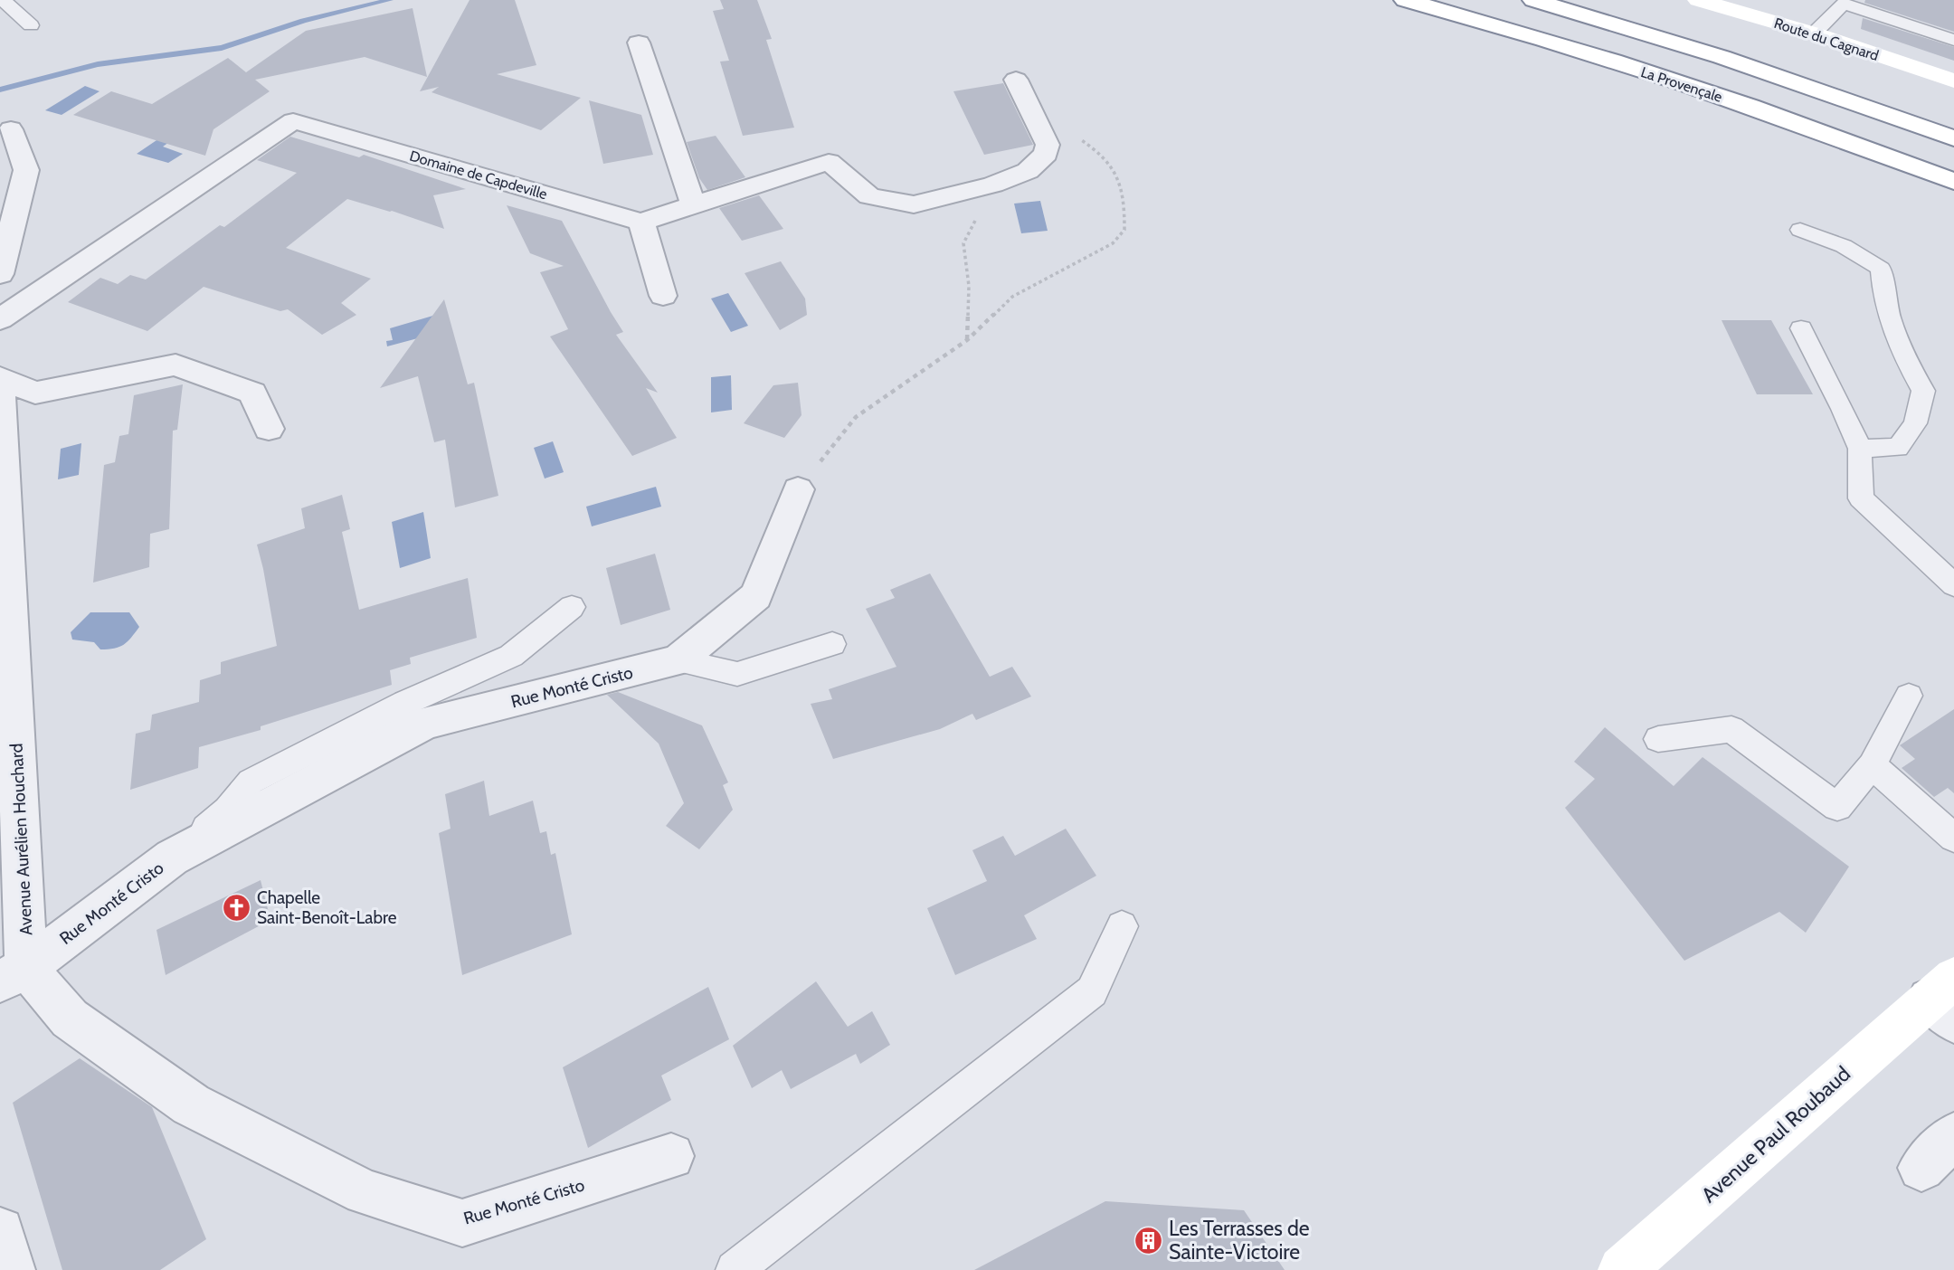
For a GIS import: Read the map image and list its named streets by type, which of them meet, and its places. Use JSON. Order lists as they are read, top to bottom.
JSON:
{
  "streets": {
    "main road": ["Route du Cagnard", "La Provençale", "Avenue Paul Roubaud"],
    "street": ["Domaine de Capdeville", "Rue Monté Cristo", "Avenue Aurélien Houchard"]
  },
  "crossings": [
    ["Rue Monté Cristo", "Avenue Aurélien Houchard"]
  ],
  "places": {
    "church": ["Chapelle Saint-Benoît-Labre"],
    "building": ["Les Terrasses de Sainte-Victoire"]
  }
}
